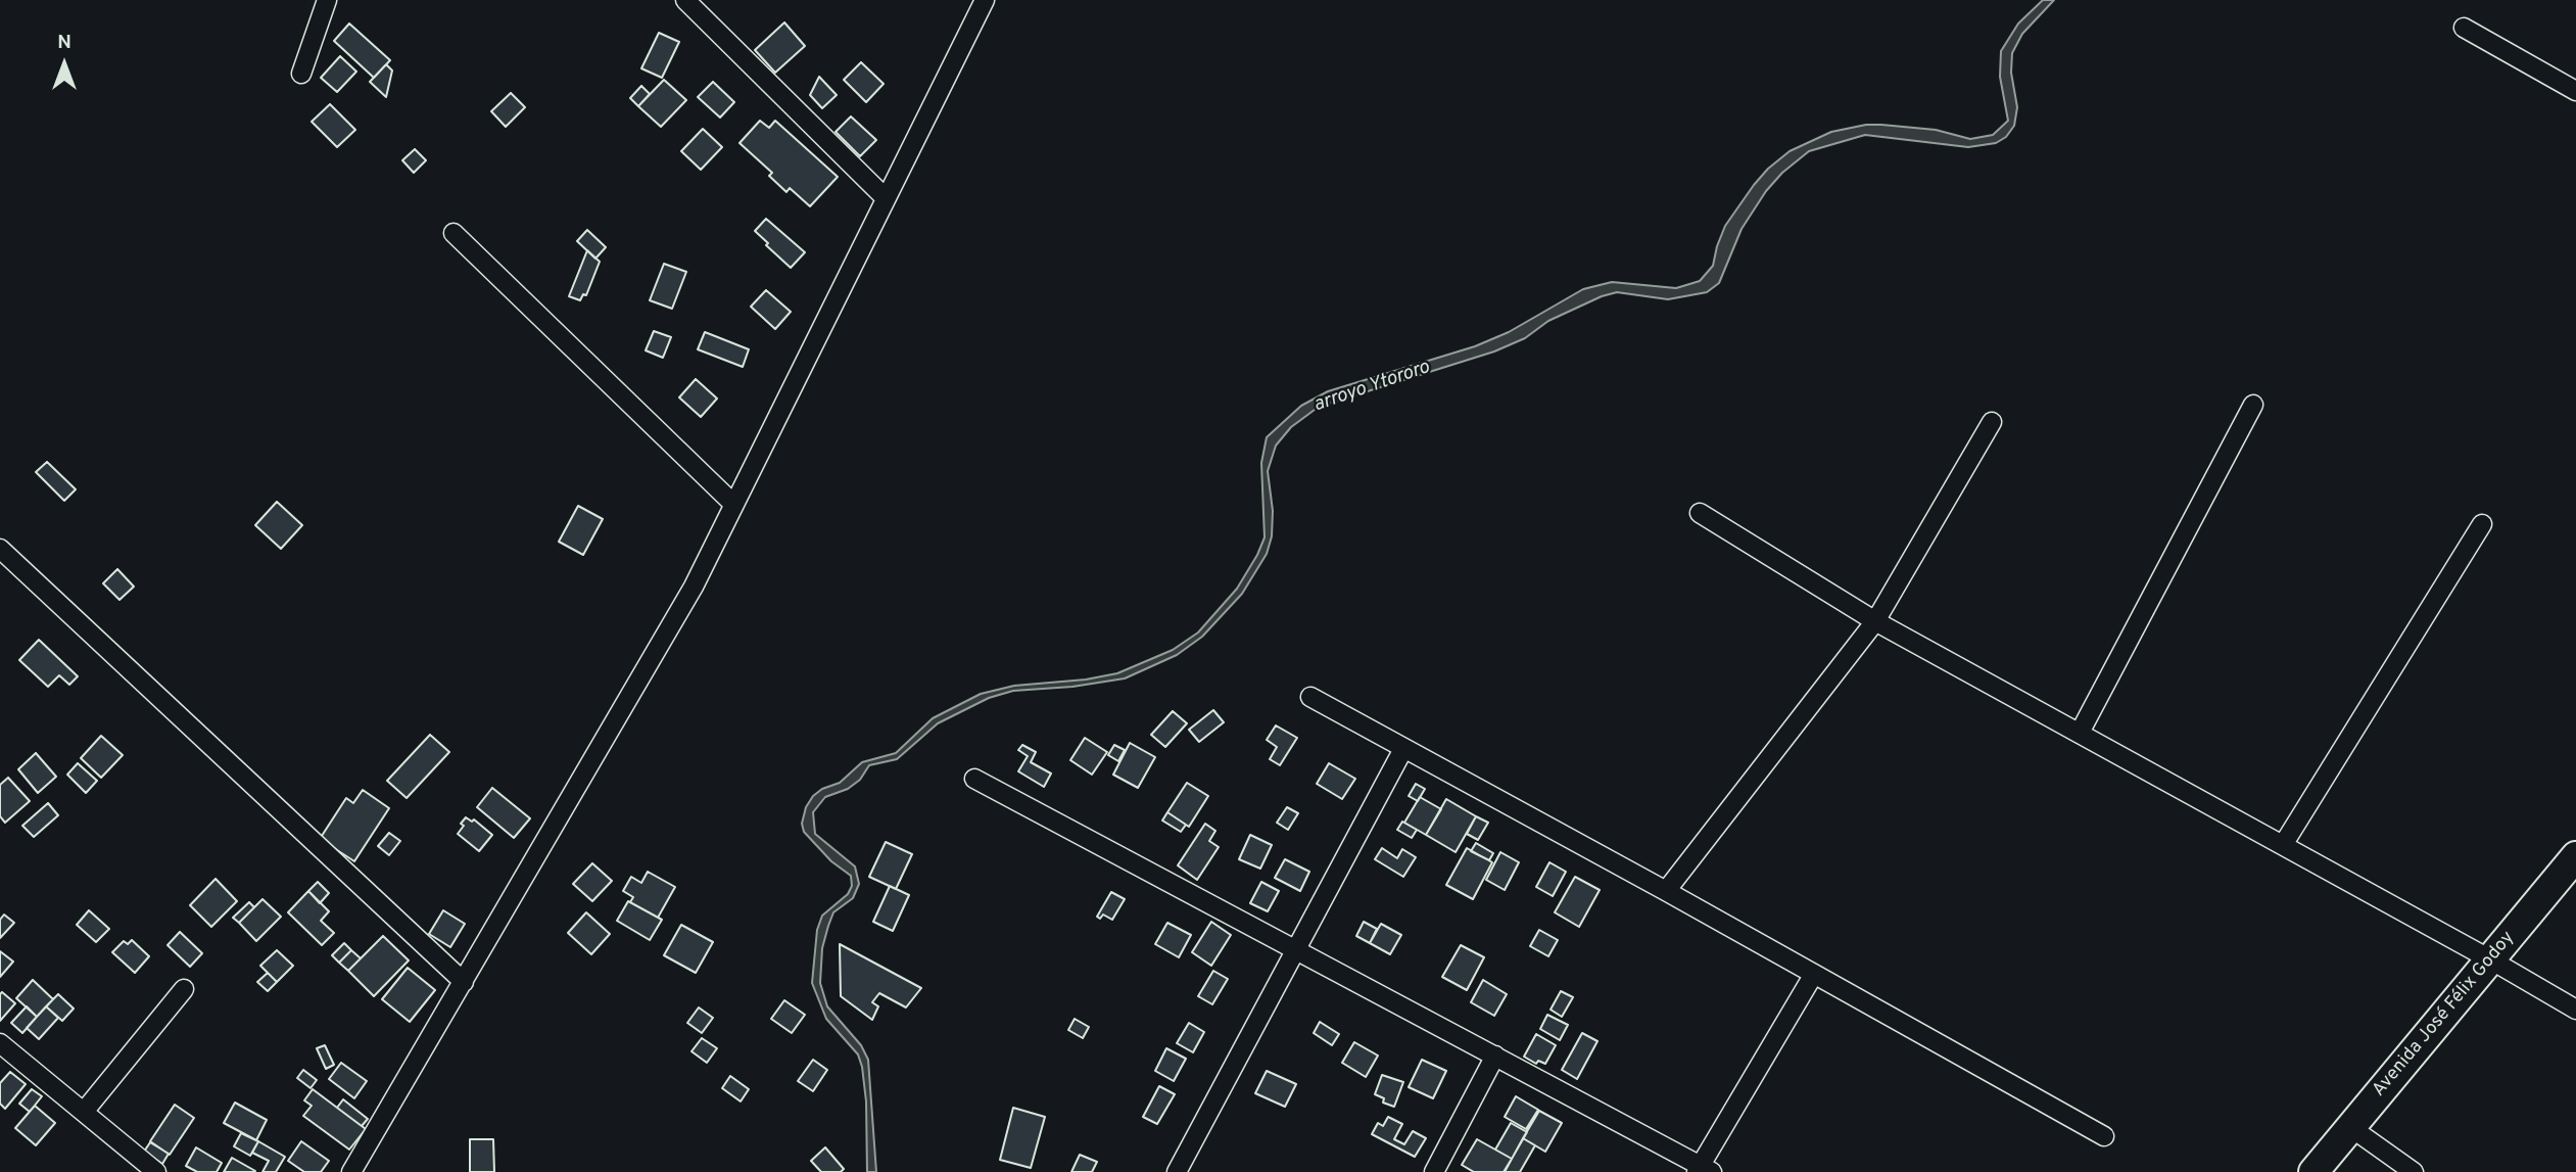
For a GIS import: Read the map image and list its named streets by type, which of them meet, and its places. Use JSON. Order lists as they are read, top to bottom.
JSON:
{
  "streets": {
    "main road": ["Avenida José Félix Godoy"]
  },
  "water": ["arroyo Ytororo"],
  "north": "top"
}
